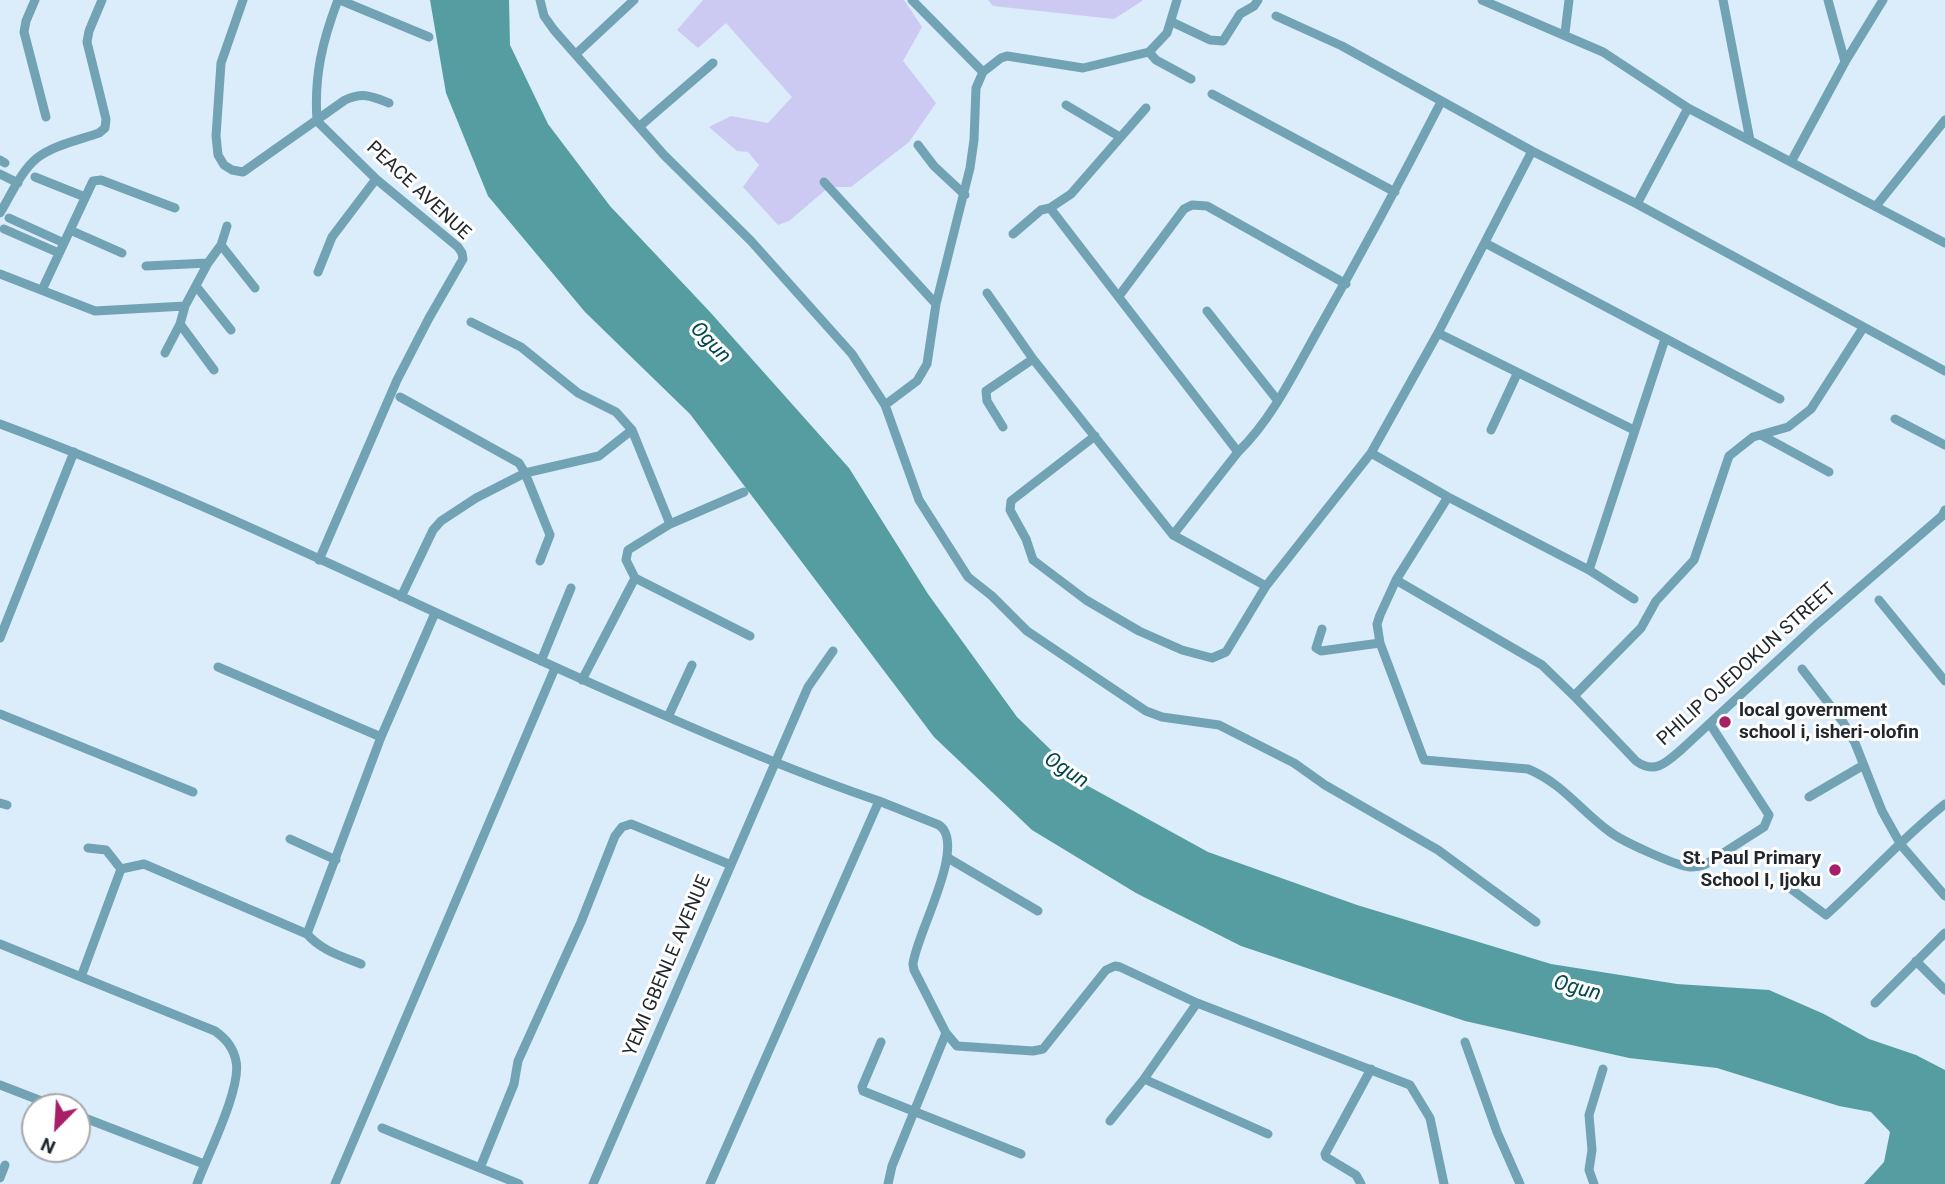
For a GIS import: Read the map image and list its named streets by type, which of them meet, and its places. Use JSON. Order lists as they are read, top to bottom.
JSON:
{
  "streets": {
    "street": ["PEACE AVENUE", "PHILIP OJEDOKUN STREET", "YEMI GBENLE AVENUE"]
  },
  "water": ["Ogun"],
  "places": ["local government school i, isheri-olofin", "St. Paul Primary School I, Ijoku"],
  "north": "bottom left"
}
